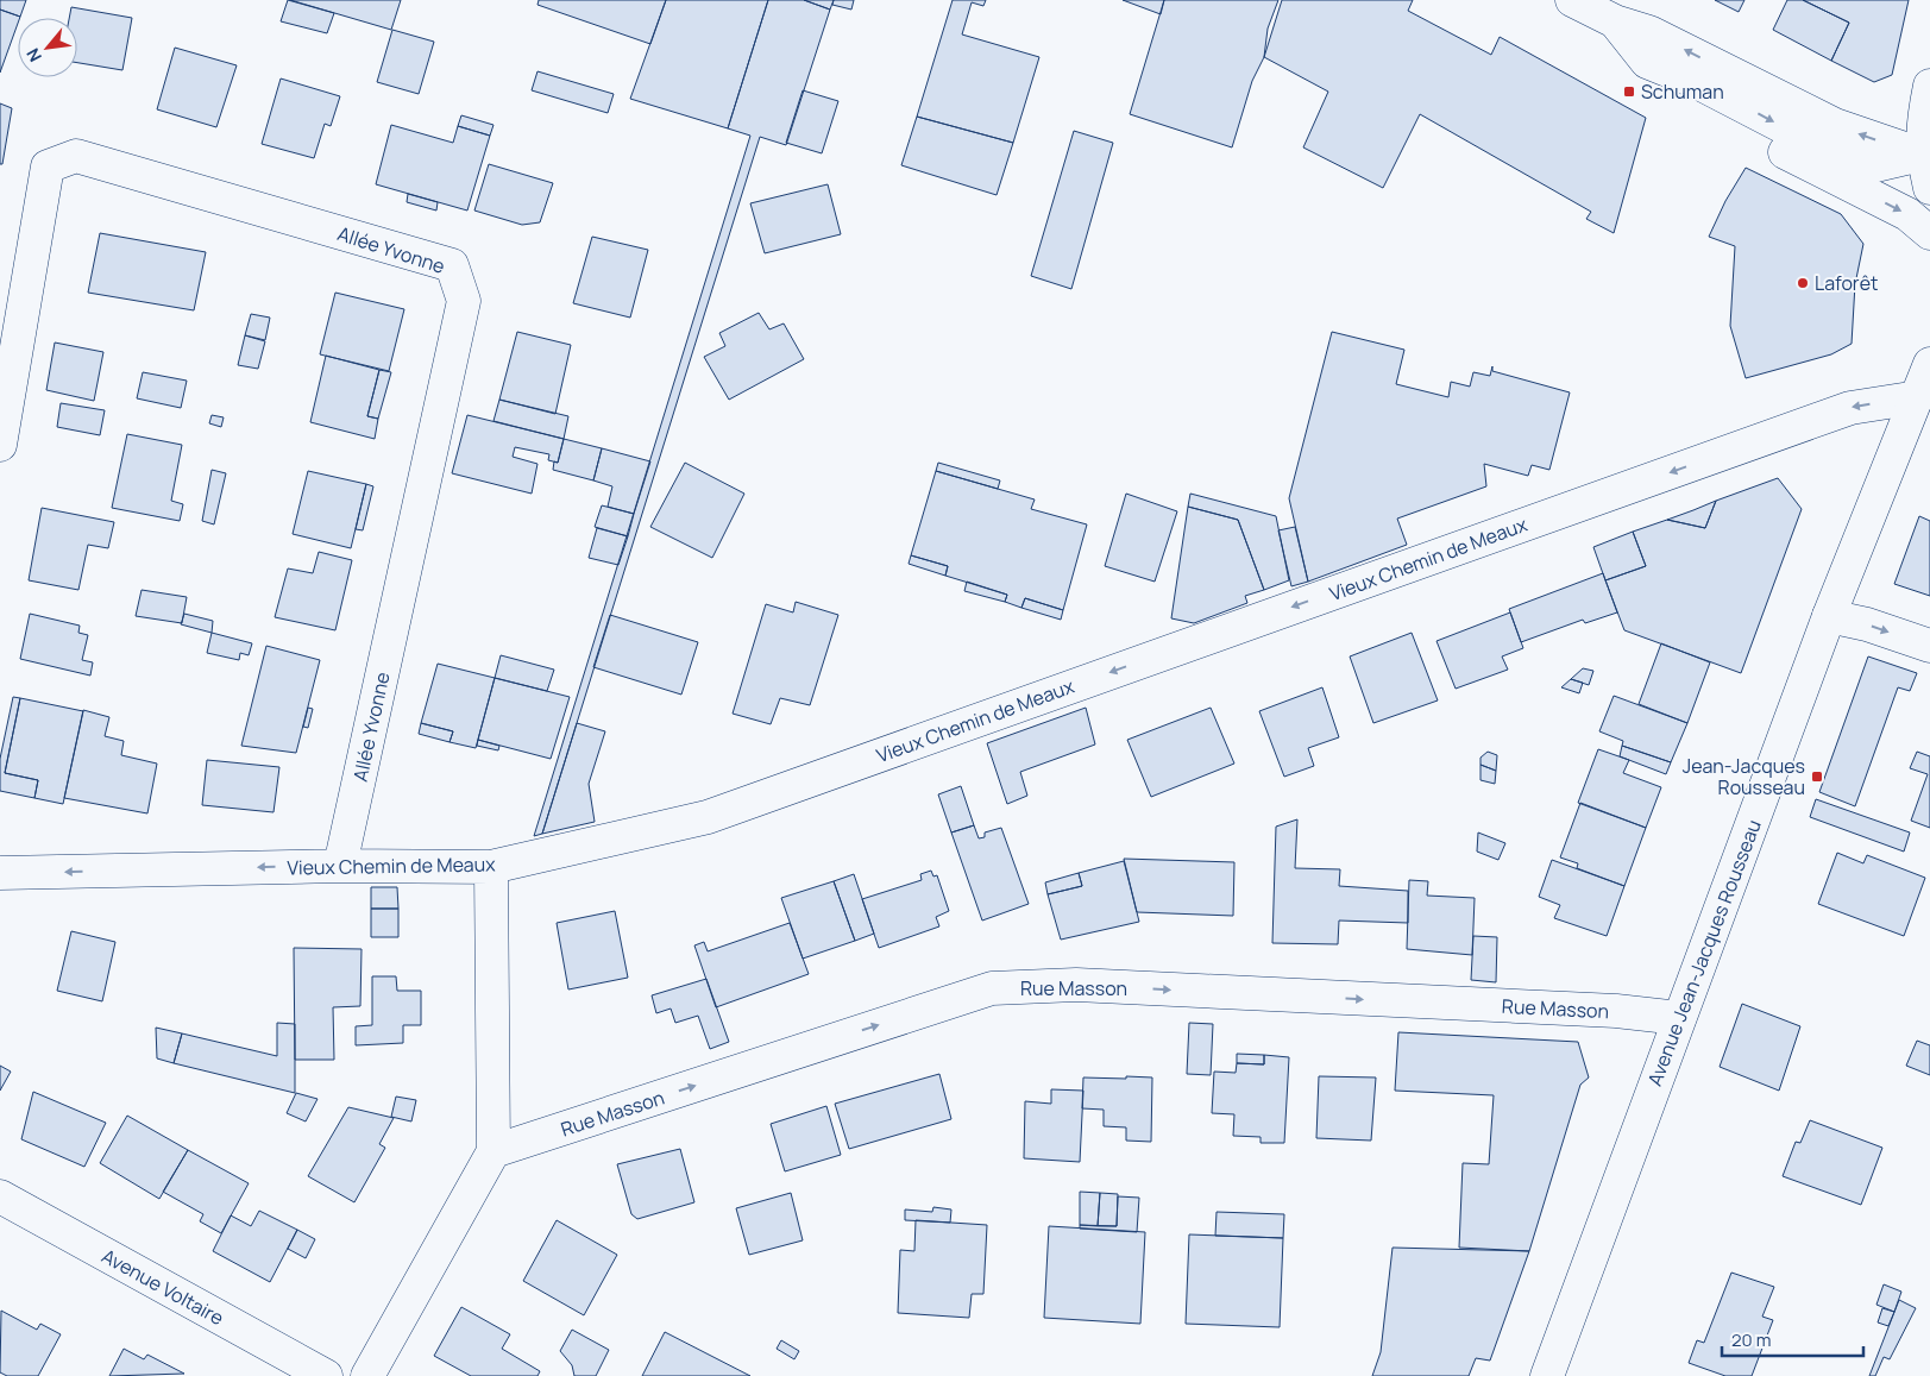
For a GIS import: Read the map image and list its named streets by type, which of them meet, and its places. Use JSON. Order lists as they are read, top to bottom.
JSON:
{
  "streets": {
    "street": [
      "Allée Yvonne",
      "Vieux Chemin de Meaux",
      "Avenue Jean-Jacques Rousseau",
      "Rue Masson",
      "Avenue Voltaire"
    ]
  },
  "crossings": [
    ["Allée Yvonne", "Vieux Chemin de Meaux"],
    ["Vieux Chemin de Meaux", "Avenue Jean-Jacques Rousseau"],
    ["Avenue Jean-Jacques Rousseau", "Rue Masson"]
  ],
  "one_way": ["Vieux Chemin de Meaux", "Rue Masson"],
  "places": {
    "transit": ["Schuman", "Jean-Jacques Rousseau"],
    "other": ["Laforêt"]
  },
  "scale_bar": "20 m",
  "north": "bottom left"
}
